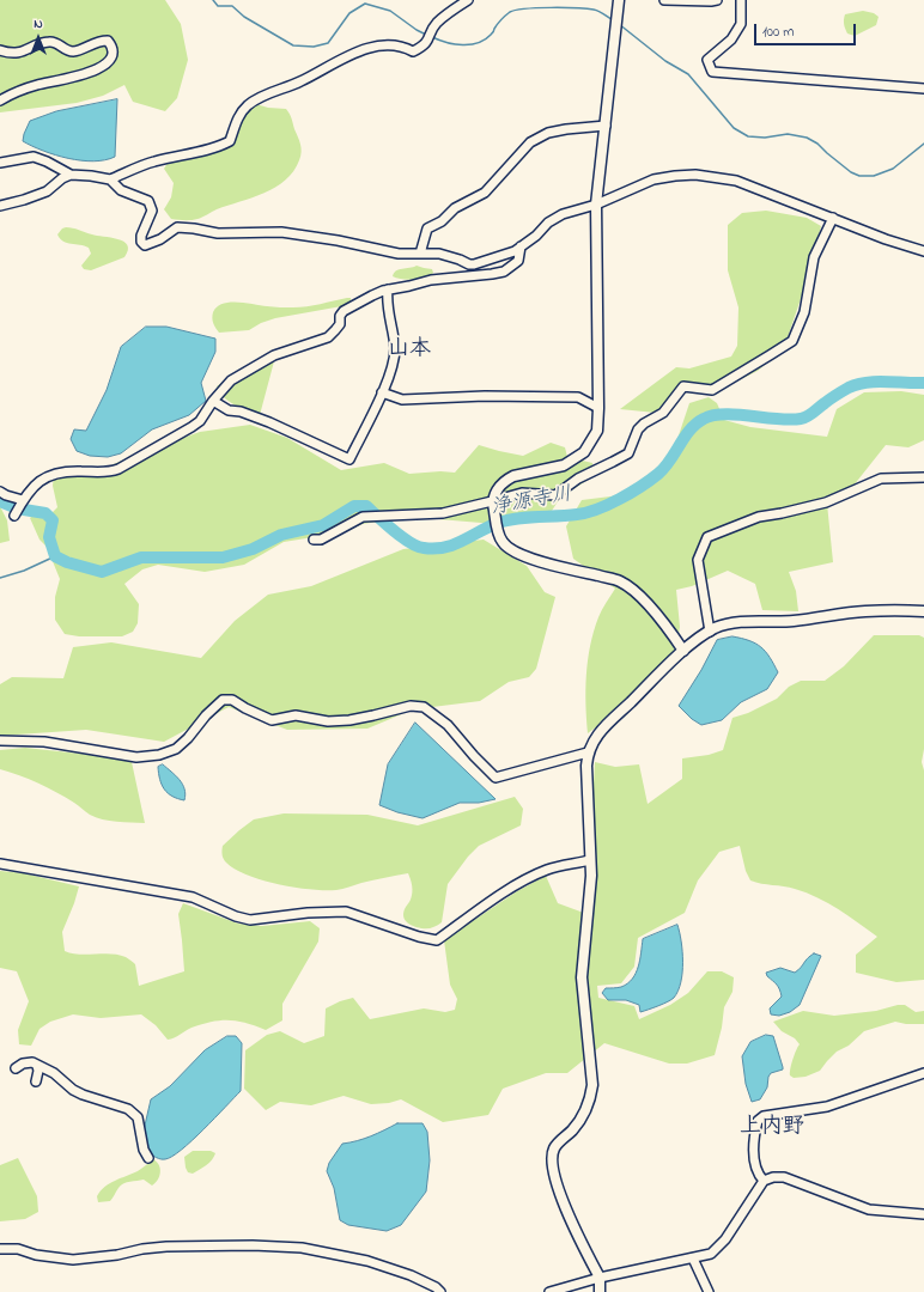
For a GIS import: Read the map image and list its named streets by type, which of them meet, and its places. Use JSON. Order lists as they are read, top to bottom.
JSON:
{
  "districts": ["山本", "上内野"],
  "water": ["浄源寺川"],
  "scale_bar": "100 m",
  "north": "top"
}
